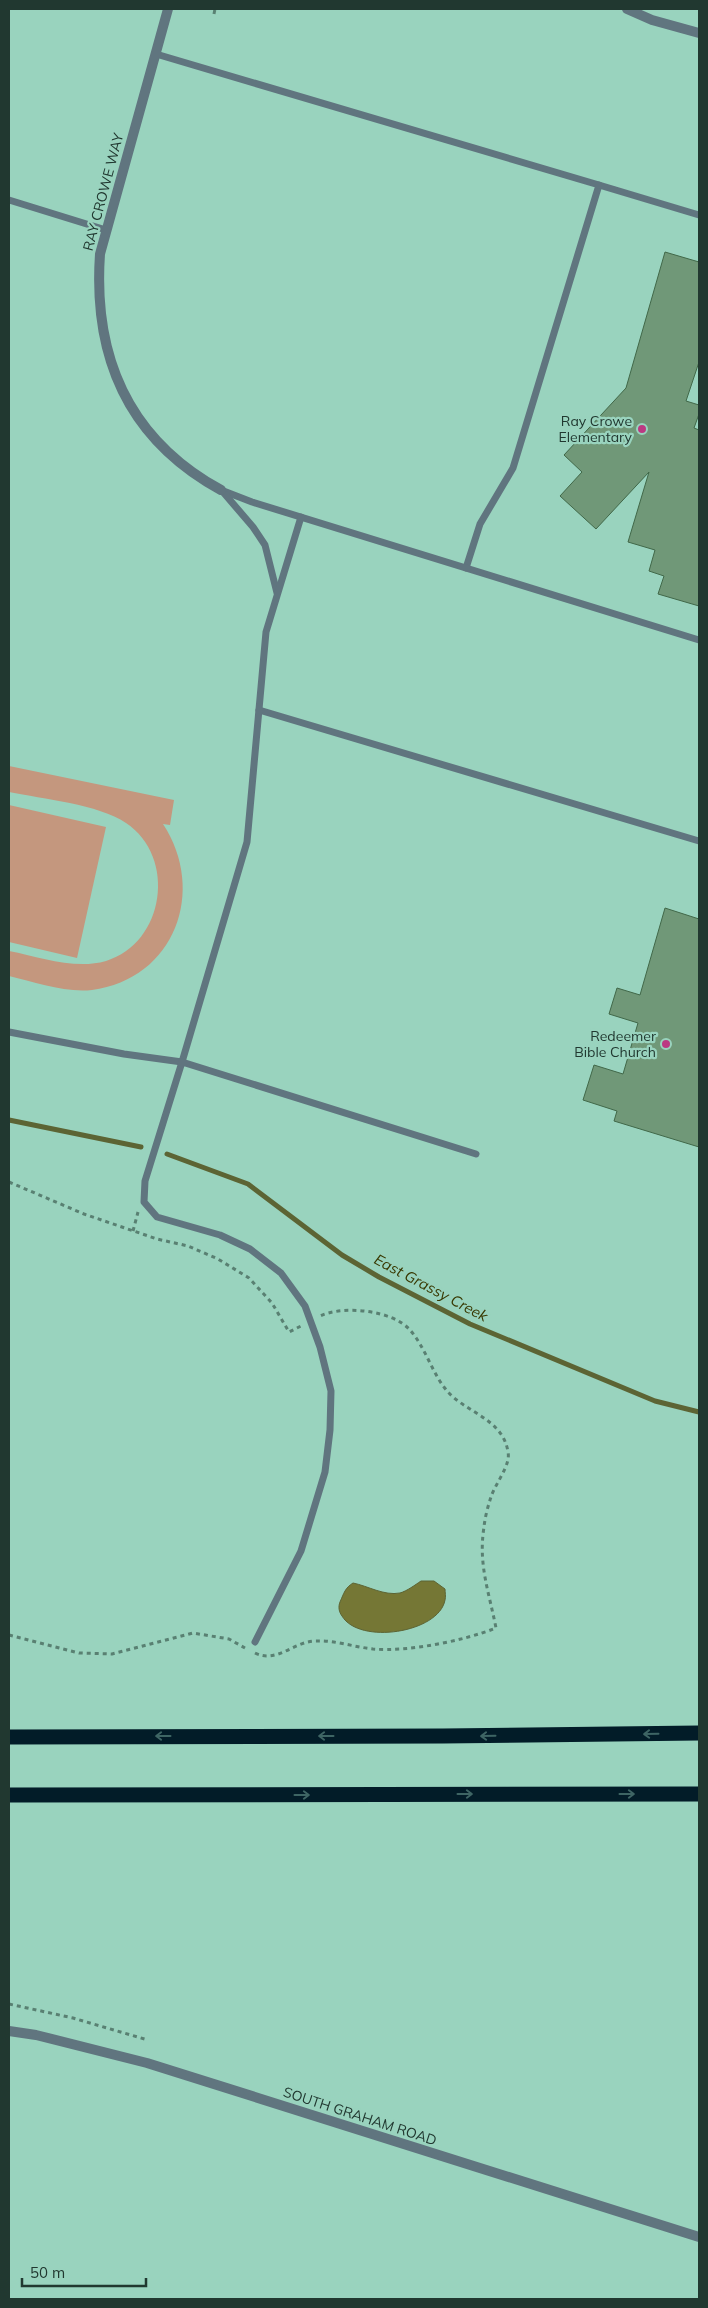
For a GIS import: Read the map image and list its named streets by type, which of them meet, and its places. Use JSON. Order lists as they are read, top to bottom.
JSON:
{
  "streets": {
    "street": ["RAY CROWE WAY", "SOUTH GRAHAM ROAD"]
  },
  "water": ["East Grassy Creek"],
  "places": ["Ray Crowe Elementary", "Redeemer Bible Church"],
  "scale_bar": "50 m"
}
